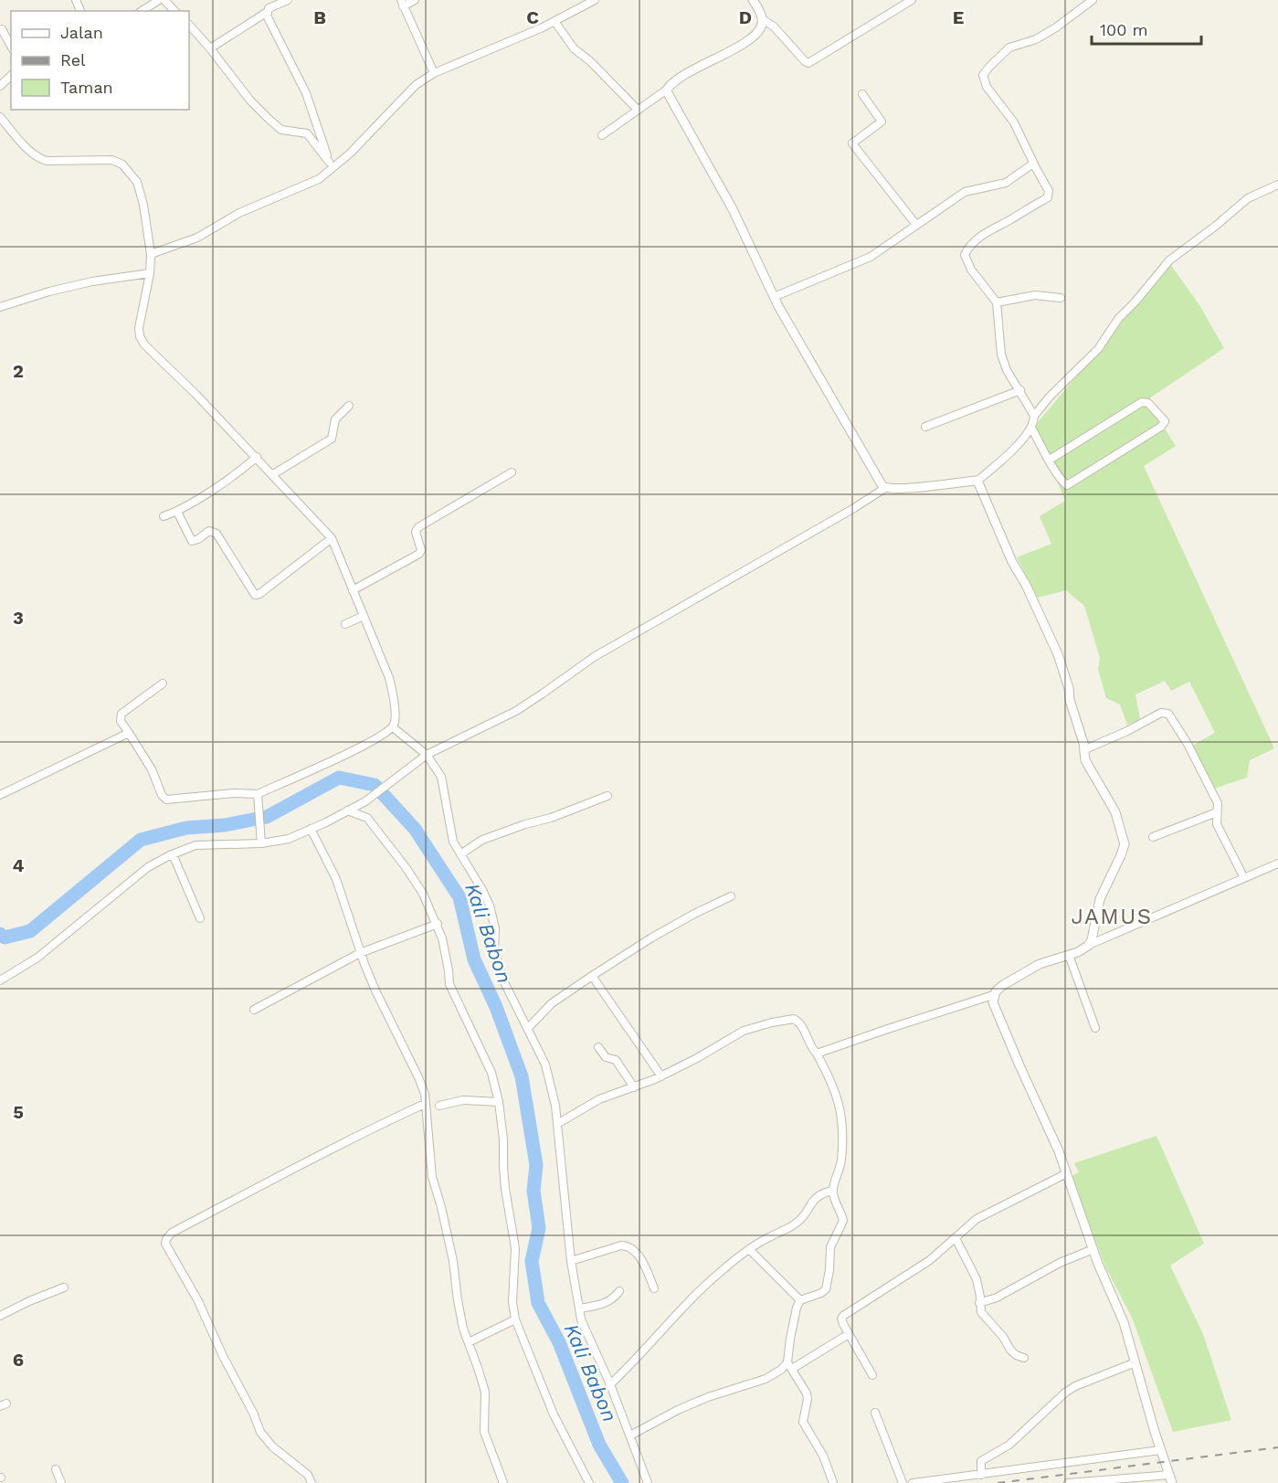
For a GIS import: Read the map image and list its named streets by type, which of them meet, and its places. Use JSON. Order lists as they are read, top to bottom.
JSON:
{
  "districts": ["JAMUS"],
  "water": ["Kali Babon"],
  "legend": ["Jalan", "Rel", "Taman"],
  "scale_bar": "100 m",
  "grid": {
    "columns": [
      "B",
      "C",
      "D",
      "E"
    ],
    "rows": [
      "2",
      "3",
      "4",
      "5",
      "6"
    ]
  }
}
